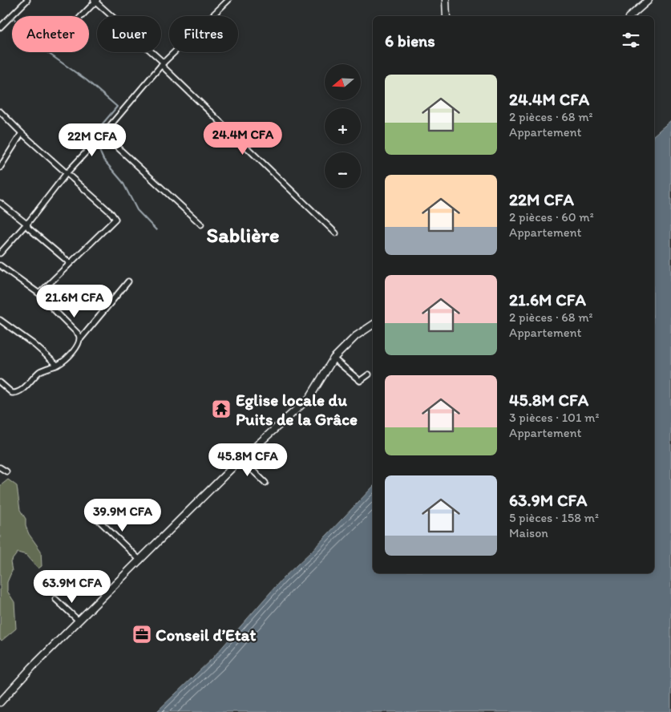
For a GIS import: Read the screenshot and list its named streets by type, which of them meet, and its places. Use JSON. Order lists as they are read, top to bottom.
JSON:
{
  "districts": ["Sablière"],
  "places": {
    "temple": ["Eglise locale du Puits de la Grâce"],
    "office": ["Conseil d’Etat"]
  },
  "north": "left",
  "page": {
    "chip": ["Acheter", "Louer", "Filtres"],
    "heading": "6 biens",
    "map_buttons": ["+", "−"],
    "list": [
      {
        "name": "24.4M CFA",
        "note": "2 pièces · 68 m² · Appartement"
      },
      {
        "name": "22M CFA",
        "note": "2 pièces · 60 m² · Appartement"
      },
      {
        "name": "21.6M CFA",
        "note": "2 pièces · 68 m² · Appartement"
      },
      {
        "name": "45.8M CFA",
        "note": "3 pièces · 101 m² · Appartement"
      },
      {
        "name": "63.9M CFA",
        "note": "5 pièces · 158 m² · Maison"
      }
    ],
    "price": [
      "24.4M CFA",
      "22M CFA",
      "21.6M CFA",
      "45.8M CFA",
      "39.9M CFA",
      "63.9M CFA"
    ]
  }
}
